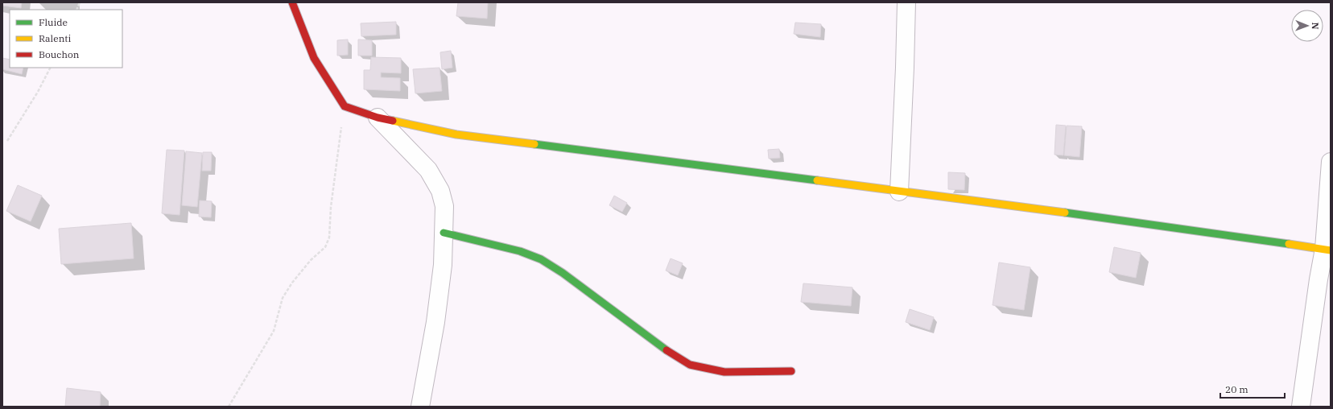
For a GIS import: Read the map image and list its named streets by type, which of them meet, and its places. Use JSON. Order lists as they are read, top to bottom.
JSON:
{
  "legend": ["Fluide", "Ralenti", "Bouchon"],
  "scale_bar": "20 m",
  "north": "right"
}
